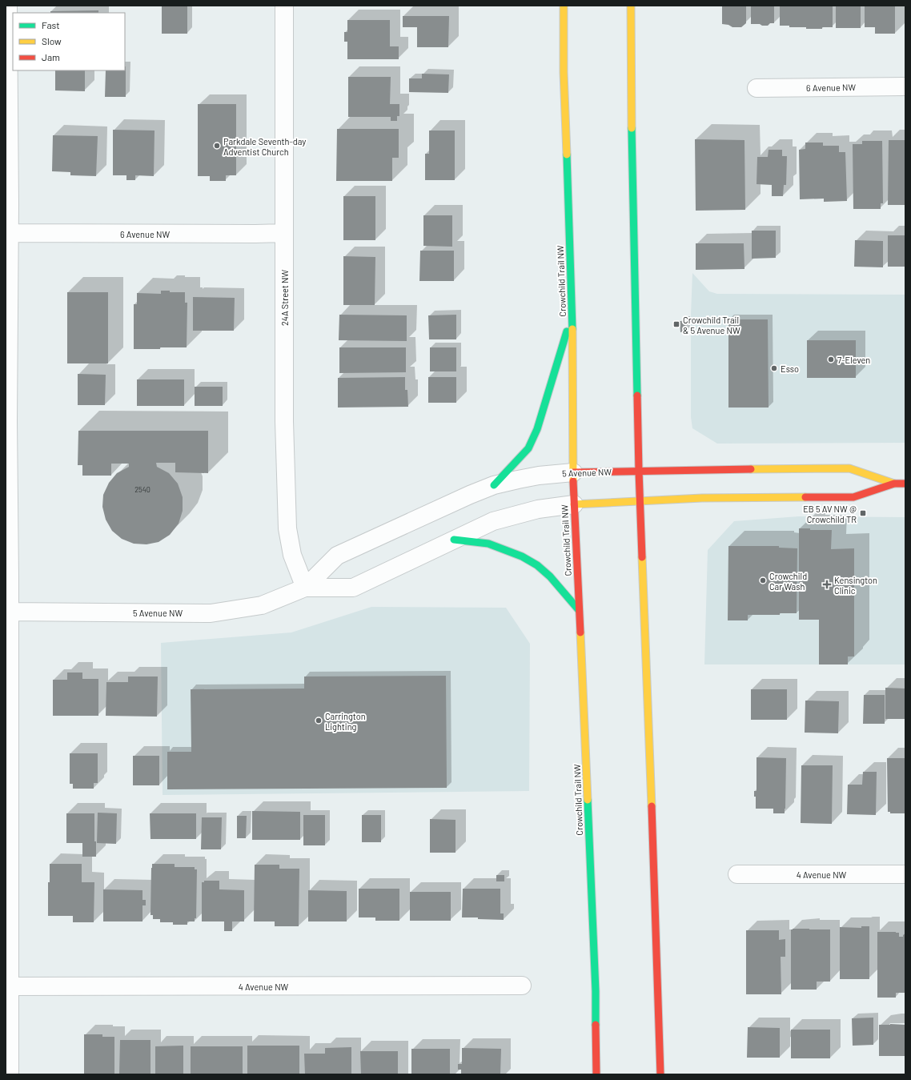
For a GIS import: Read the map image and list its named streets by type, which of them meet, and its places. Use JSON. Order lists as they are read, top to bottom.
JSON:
{
  "streets": {
    "main road": ["Crowchild Trail NW", "5 Avenue NW"],
    "street": ["6 Avenue NW", "24A Street NW", "4 Avenue NW"]
  },
  "crossings": [
    ["6 Avenue NW", "24A Street NW"],
    ["Crowchild Trail NW", "5 Avenue NW"],
    ["24A Street NW", "5 Avenue NW"]
  ],
  "places": {
    "other": [
      "Parkdale Seventh-day Adventist Church",
      "7-Eleven",
      "Esso",
      "Crowchild Car Wash",
      "Carrington Lighting"
    ],
    "transit": ["Crowchild Trail & 5 Avenue NW", "EB 5 AV NW @ Crowchild TR"],
    "health": ["Kensington Clinic"]
  },
  "house_numbers": ["2540"],
  "legend": ["Fast", "Slow", "Jam"]
}
